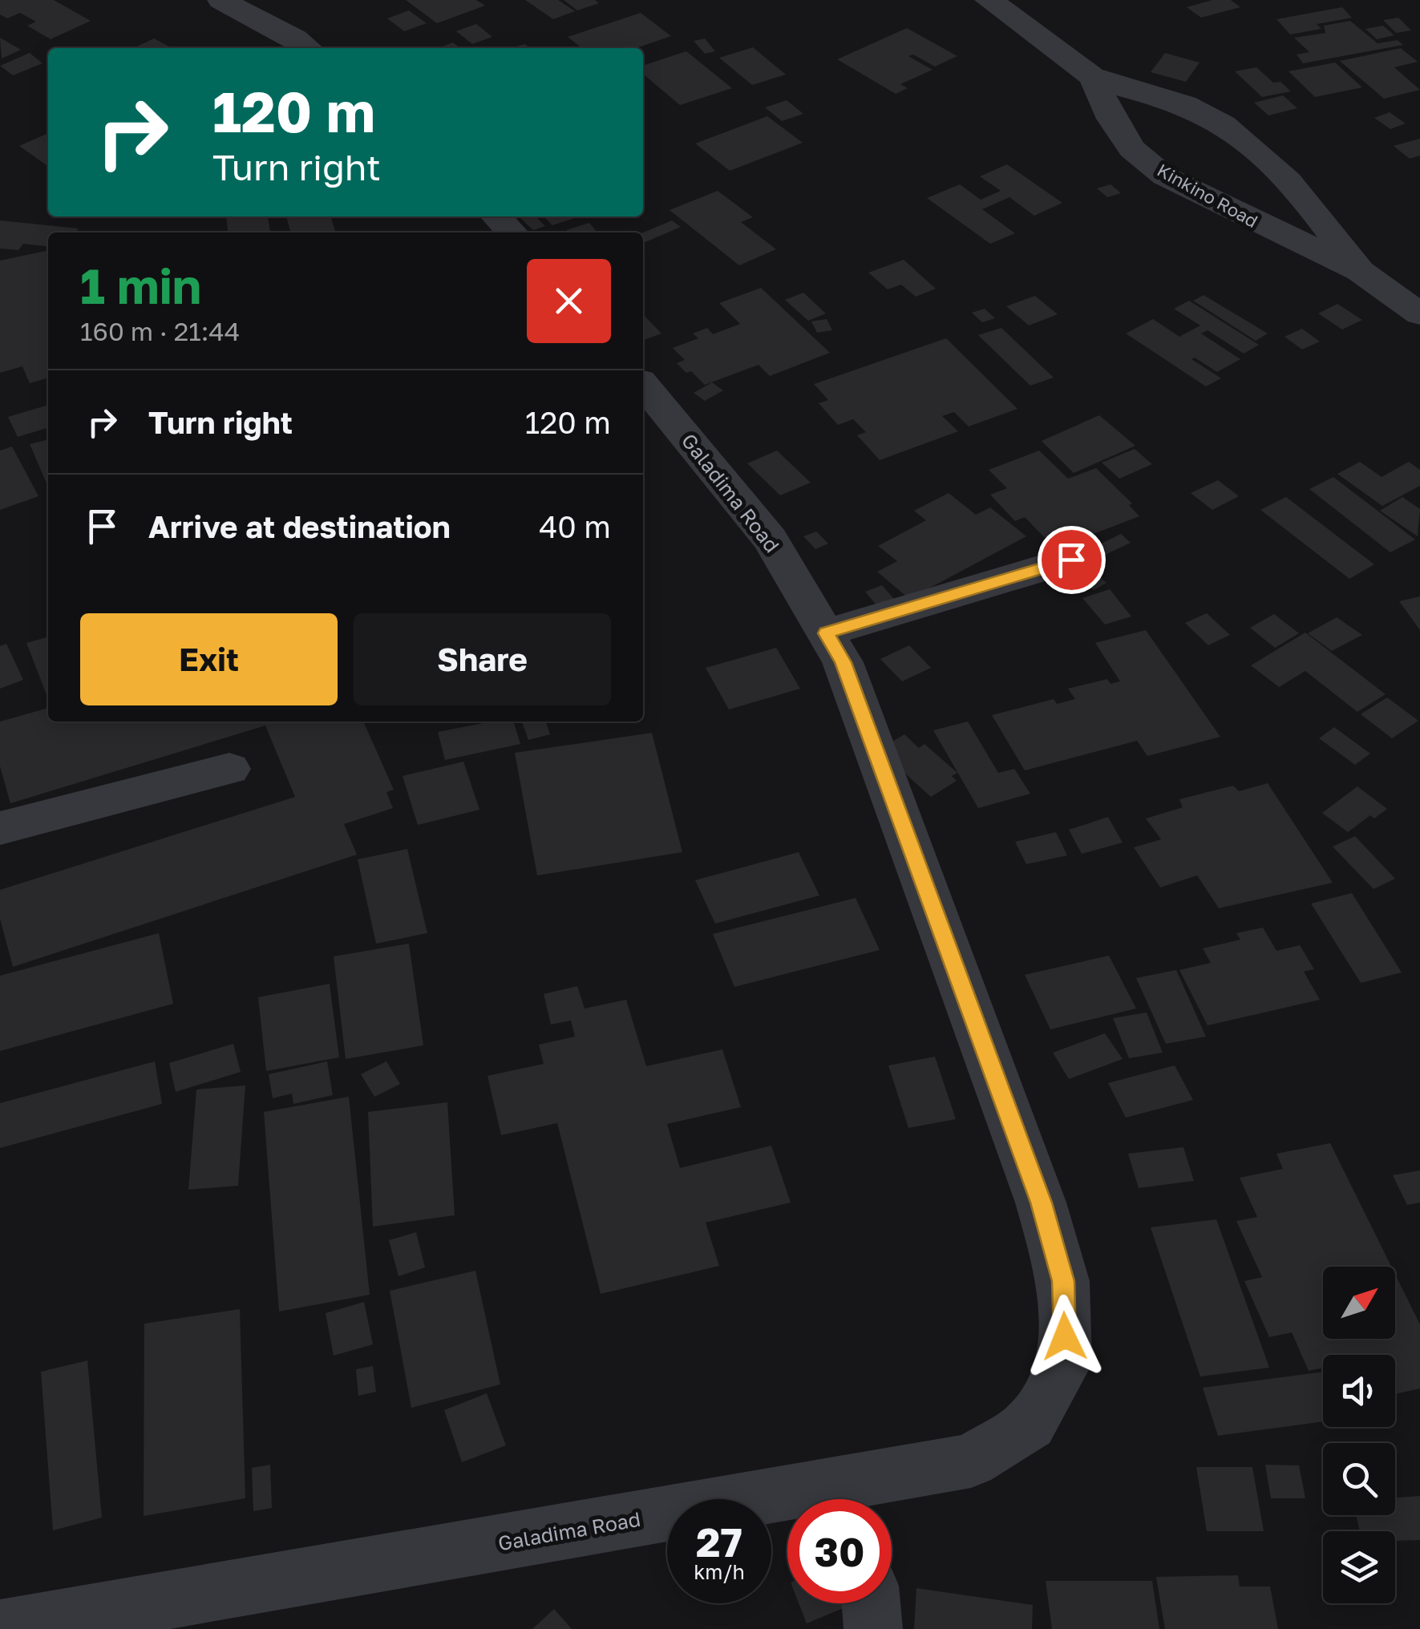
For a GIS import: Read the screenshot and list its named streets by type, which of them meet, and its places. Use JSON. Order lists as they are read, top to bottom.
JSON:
{
  "streets": {
    "street": ["Kinkino Road", "Galadima Road"]
  },
  "north": "top right",
  "page": {
    "turn": ["120 m", "Turn right"],
    "heading": ["1 min", "160 m · 21:44"],
    "list": [
      {
        "name": "Turn right",
        "value": "120 m"
      },
      {
        "name": "Arrive at destination",
        "value": "40 m"
      }
    ],
    "buttons": ["Exit", "Share"],
    "speed": "27 km/h",
    "limit": "30"
  }
}
